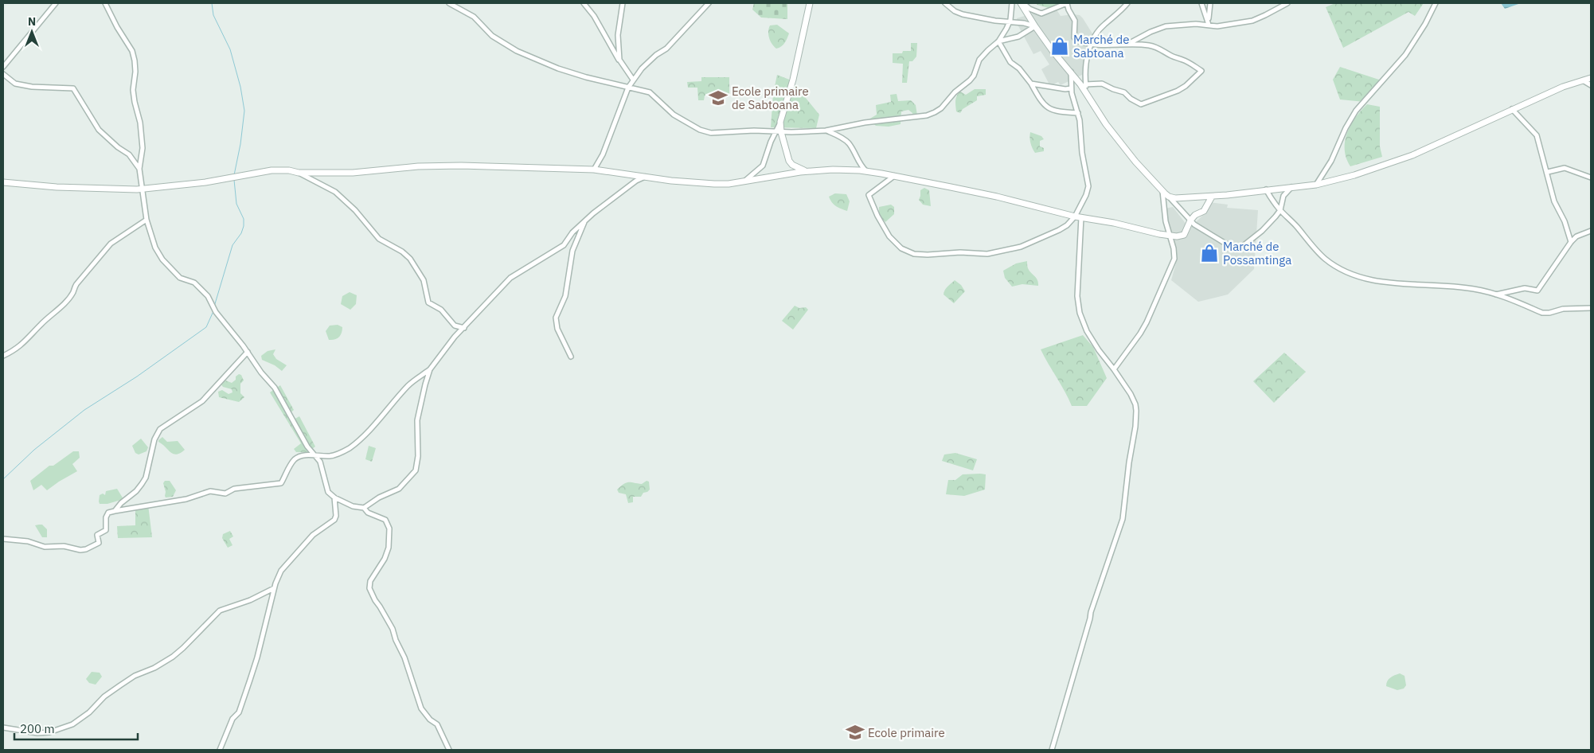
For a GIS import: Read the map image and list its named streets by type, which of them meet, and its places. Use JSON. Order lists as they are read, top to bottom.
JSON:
{
  "places": {
    "shop": ["Marché de Sabtoana", "Marché de Possamtinga"],
    "school or university": ["Ecole primaire de Sabtoana", "Ecole primaire"]
  },
  "scale_bar": "200 m",
  "north": "top"
}
